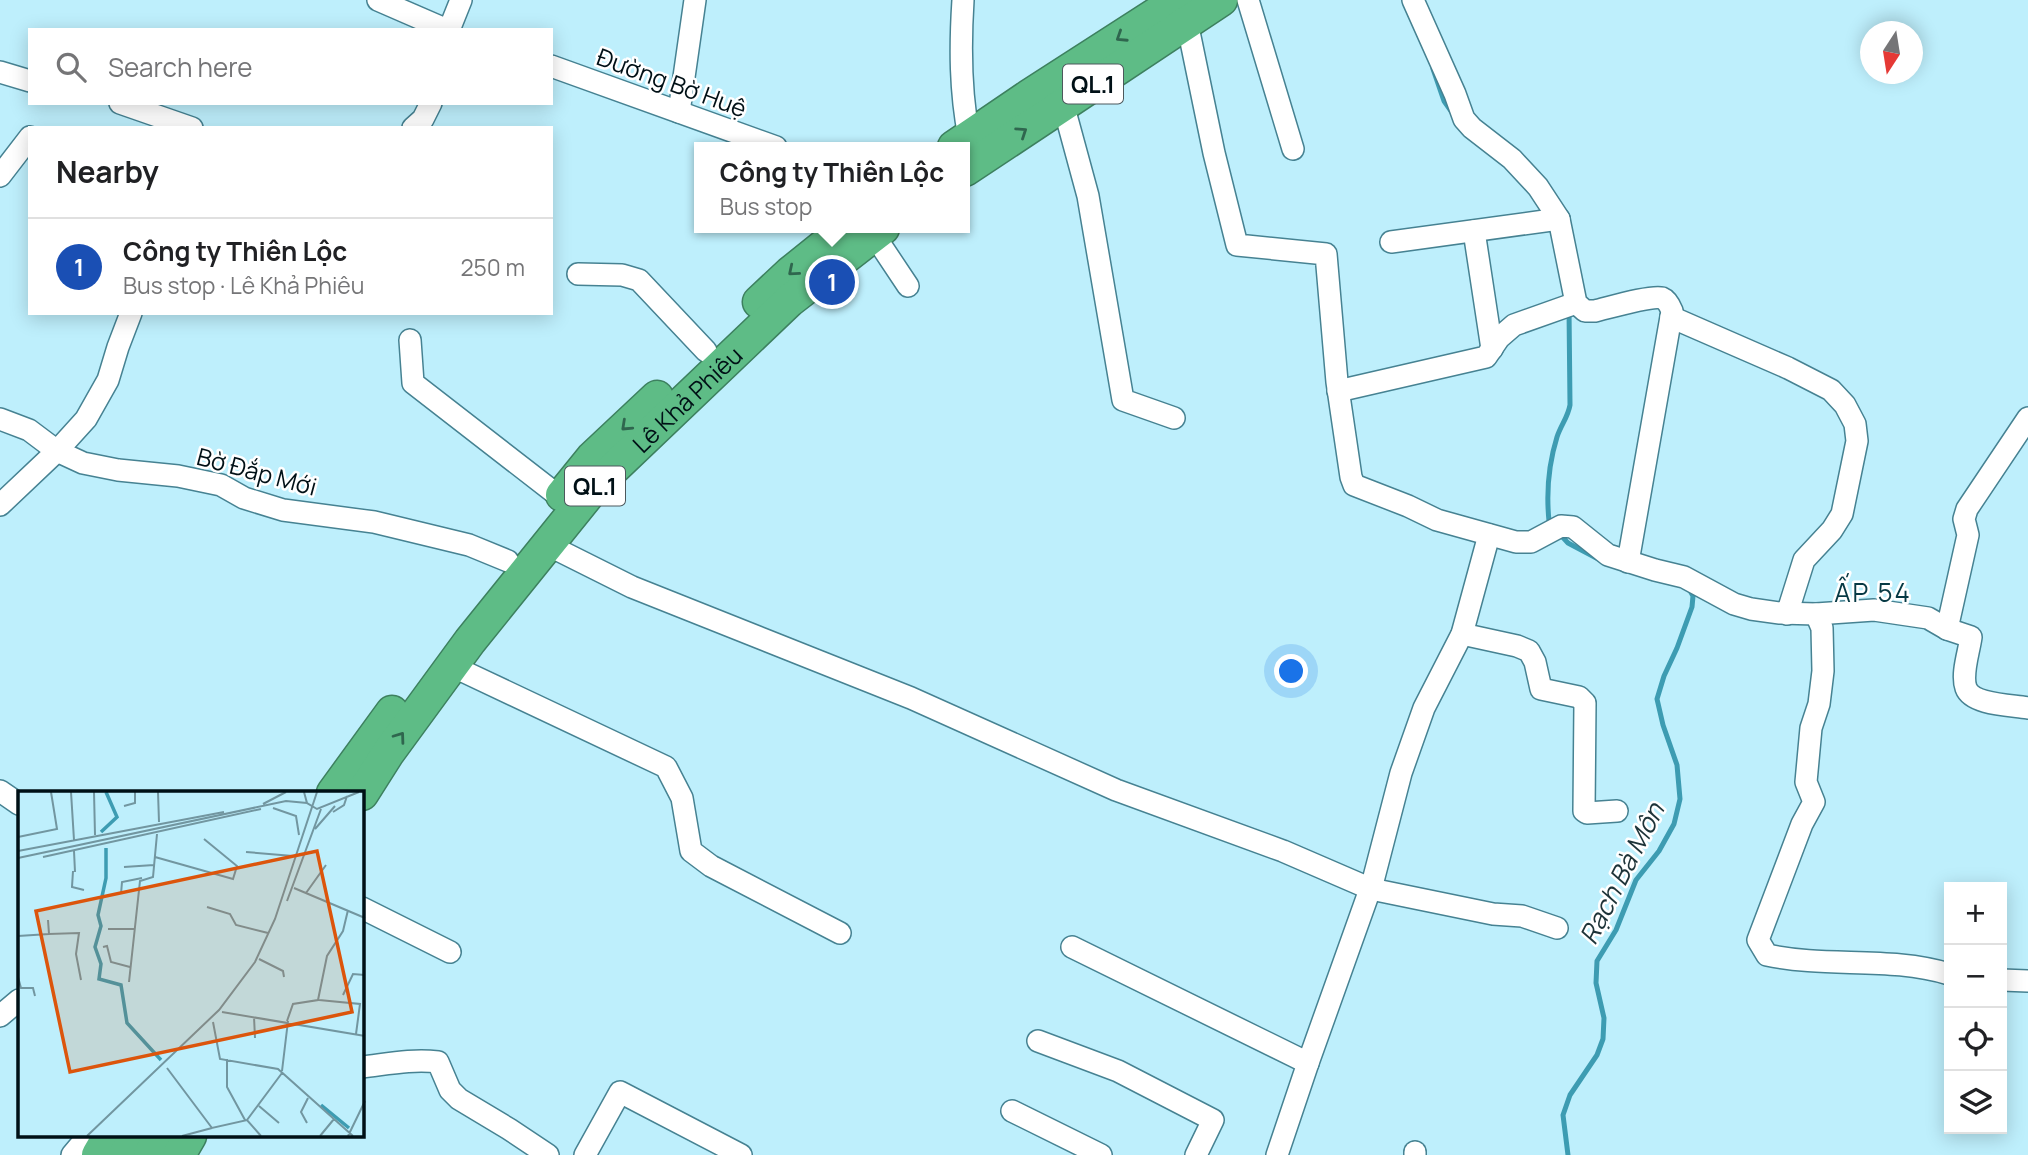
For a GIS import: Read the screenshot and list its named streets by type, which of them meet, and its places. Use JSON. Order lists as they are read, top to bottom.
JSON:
{
  "streets": {
    "highway": ["QL.1", "Lê Khả Phiêu"],
    "street": ["Đường Bờ Huệ", "Bờ Đắp Mới"]
  },
  "crossings": [
    ["Lê Khả Phiêu", "Bờ Đắp Mới"]
  ],
  "districts": ["ẤP 54"],
  "water": ["Rạch Bà Môn"],
  "north": "bottom",
  "page": {
    "search": "Search here",
    "heading": "Nearby",
    "popup": ["Công ty Thiên Lộc", "Bus stop"],
    "list": [
      {
        "mark": "1",
        "name": "Công ty Thiên Lộc",
        "note": "Bus stop · Lê Khả Phiêu",
        "value": "250 m"
      }
    ],
    "pins": "1",
    "map_buttons": ["+", "−"]
  }
}
